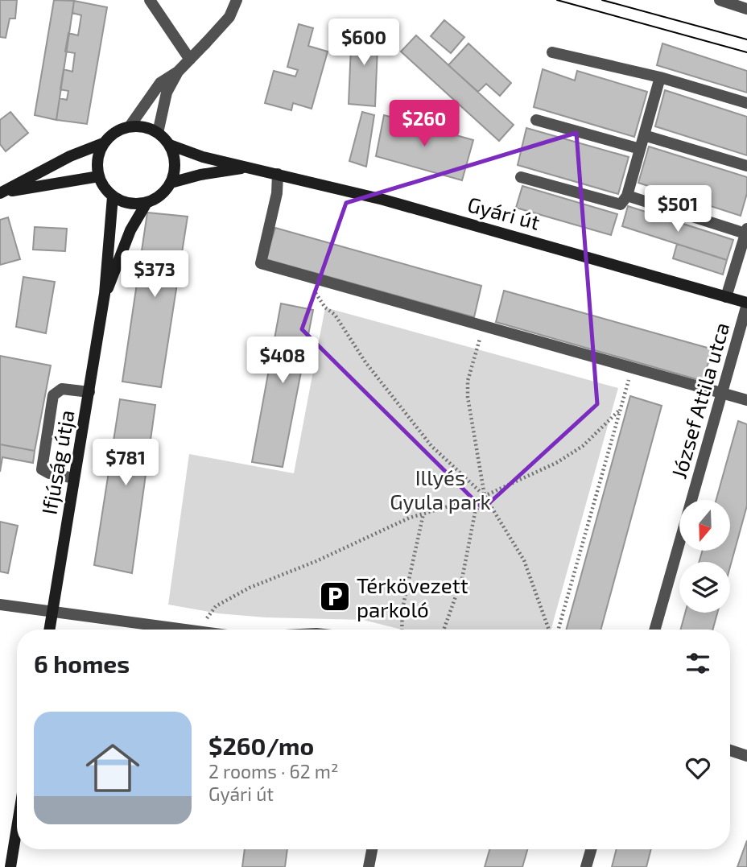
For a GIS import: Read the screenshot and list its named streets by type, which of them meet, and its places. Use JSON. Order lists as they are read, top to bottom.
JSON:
{
  "streets": {
    "street": ["Gyári út", "József Attila utca", "Ifjúság útja"]
  },
  "crossings": [
    ["Gyári út", "József Attila utca"],
    ["Gyári út", "Ifjúság útja"]
  ],
  "parks": ["Illyés Gyula park"],
  "places": {
    "parking": ["Térkövezett parkoló"]
  },
  "north": "bottom",
  "page": {
    "price": [
      "$600",
      "$260",
      "$501",
      "$373",
      "$408",
      "$781"
    ],
    "heading": "6 homes",
    "list": [
      {
        "name": "$260/mo",
        "note": "2 rooms · 62 m² · Gyári út"
      }
    ]
  }
}
